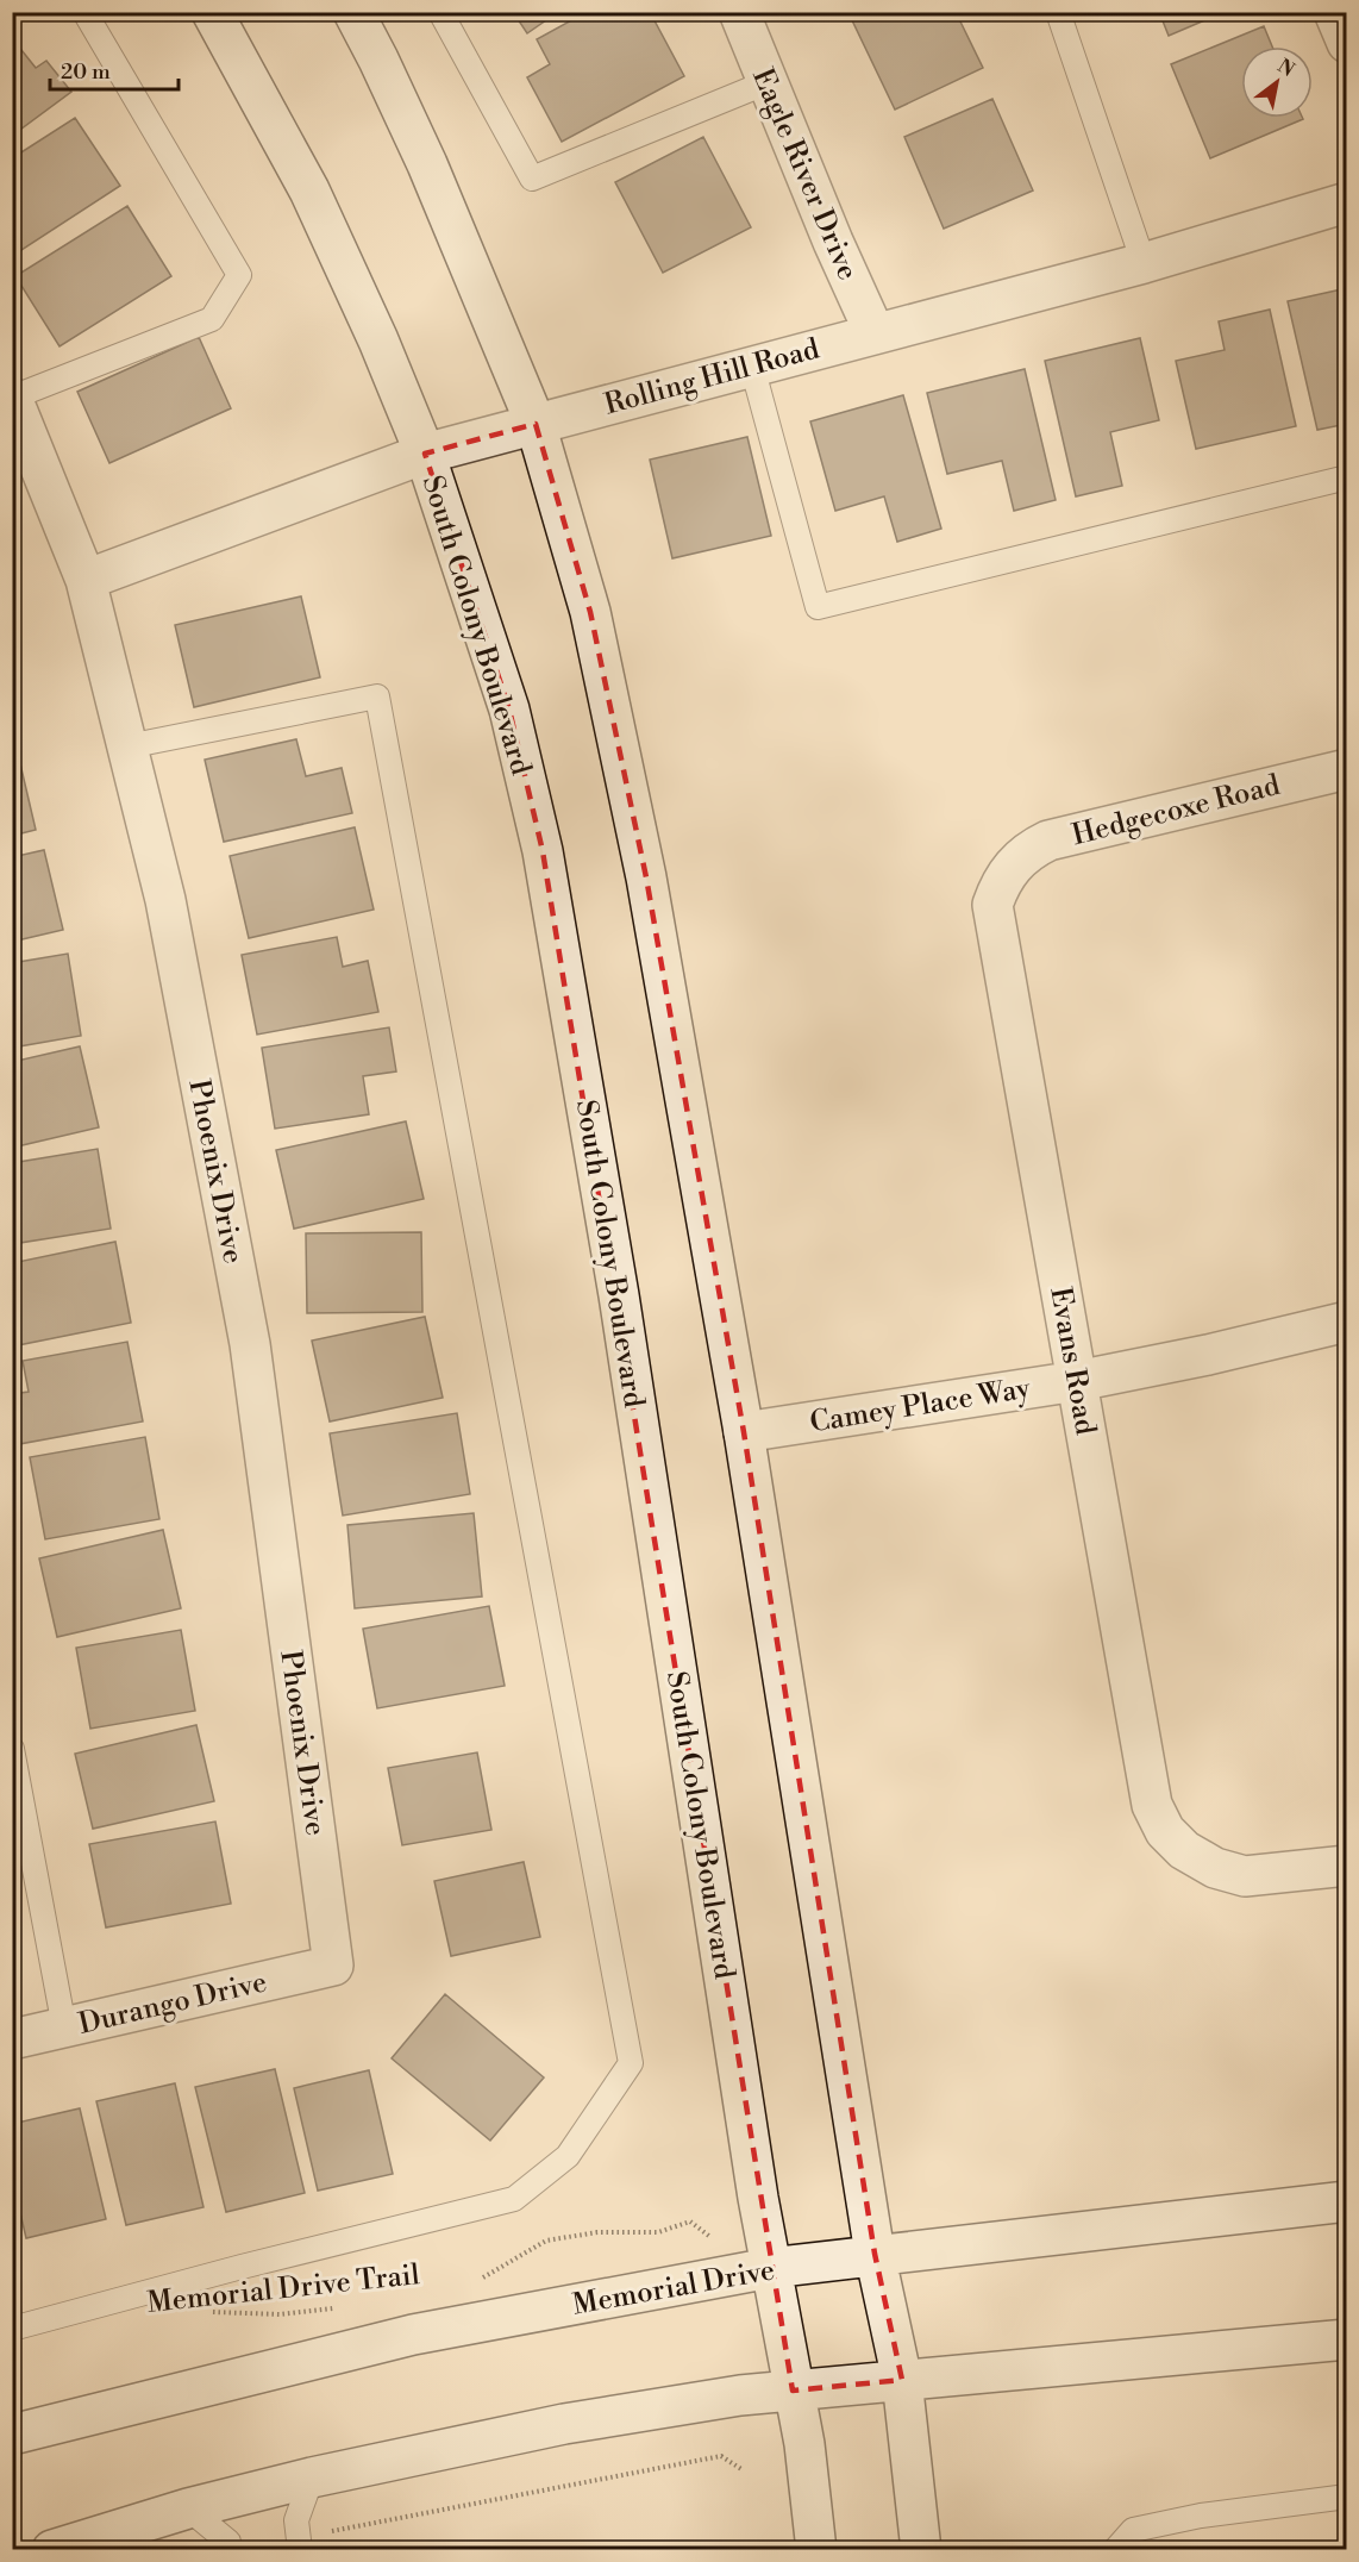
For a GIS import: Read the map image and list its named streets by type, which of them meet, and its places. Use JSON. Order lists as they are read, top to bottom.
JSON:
{
  "streets": {
    "street": [
      "Eagle River Drive",
      "Rolling Hill Road",
      "South Colony Boulevard",
      "Hedgecoxe Road",
      "Phoenix Drive",
      "Evans Road",
      "Camey Place Way",
      "Durango Drive",
      "Memorial Drive"
    ],
    "path": ["Memorial Drive Trail"]
  },
  "crossings": [
    ["Eagle River Drive", "Rolling Hill Road"],
    ["Rolling Hill Road", "South Colony Boulevard"],
    ["Rolling Hill Road", "Phoenix Drive"],
    ["South Colony Boulevard", "Memorial Drive"],
    ["Hedgecoxe Road", "Evans Road"],
    ["Phoenix Drive", "Durango Drive"],
    ["Evans Road", "Camey Place Way"]
  ],
  "scale_bar": "20 m",
  "north": "top right"
}
